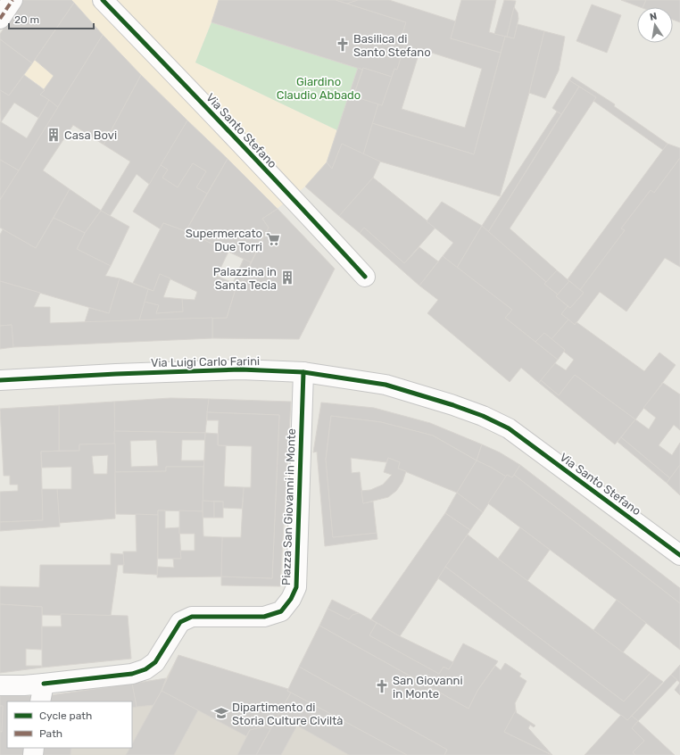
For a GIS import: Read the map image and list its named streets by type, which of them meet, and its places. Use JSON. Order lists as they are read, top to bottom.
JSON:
{
  "streets": {
    "street": ["Via Santo Stefano", "Via Luigi Carlo Farini", "Piazza San Giovanni in Monte"]
  },
  "crossings": [
    ["Via Santo Stefano", "Via Luigi Carlo Farini"],
    ["Via Luigi Carlo Farini", "Piazza San Giovanni in Monte"]
  ],
  "parks": ["Giardino Claudio Abbado"],
  "places": {
    "church": ["Basilica di Santo Stefano", "San Giovanni in Monte"],
    "building": ["Casa Bovi", "Palazzina in Santa Tecla"],
    "supermarket": ["Supermercato Due Torri"],
    "school or university": ["Dipartimento di Storia Culture Civiltà"]
  },
  "legend": ["Cycle path", "Path"],
  "scale_bar": "20 m",
  "north": "top"
}
